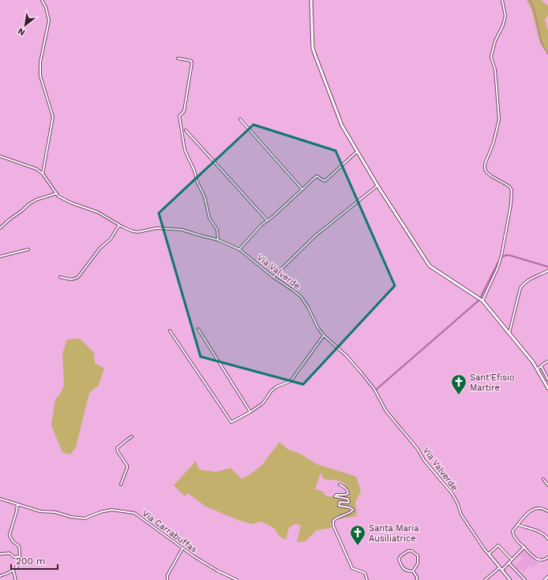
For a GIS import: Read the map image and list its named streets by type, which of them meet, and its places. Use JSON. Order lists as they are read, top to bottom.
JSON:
{
  "streets": {
    "street": ["Via Valverde", "Via Carrabuffas"]
  },
  "places": {
    "church": ["Sant'Efisio Martire", "Santa Maria Ausiliatrice"]
  },
  "scale_bar": "200 m",
  "north": "bottom left"
}
